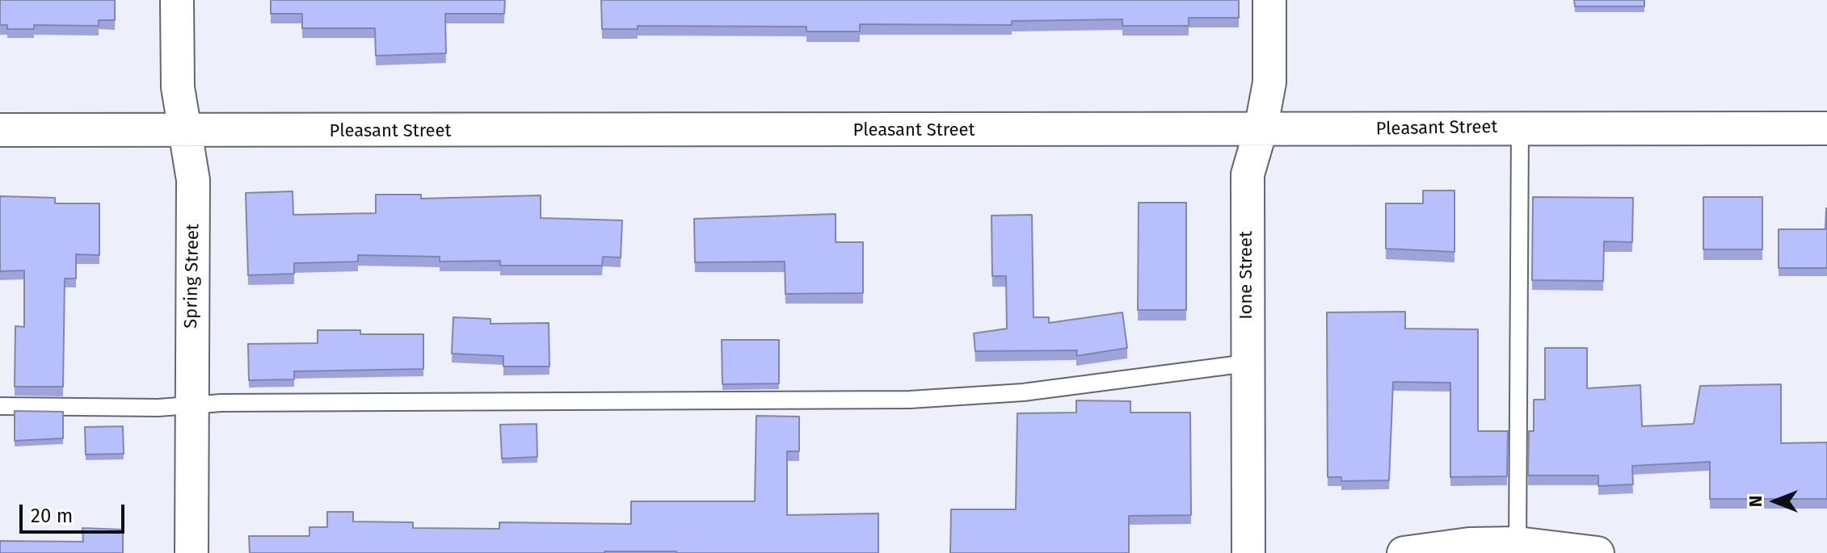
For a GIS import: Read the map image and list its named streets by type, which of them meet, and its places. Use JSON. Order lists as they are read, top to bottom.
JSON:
{
  "streets": {
    "street": ["Pleasant Street", "Ione Street", "Spring Street"]
  },
  "crossings": [
    ["Pleasant Street", "Ione Street"],
    ["Pleasant Street", "Spring Street"]
  ],
  "scale_bar": "20 m",
  "north": "left"
}
